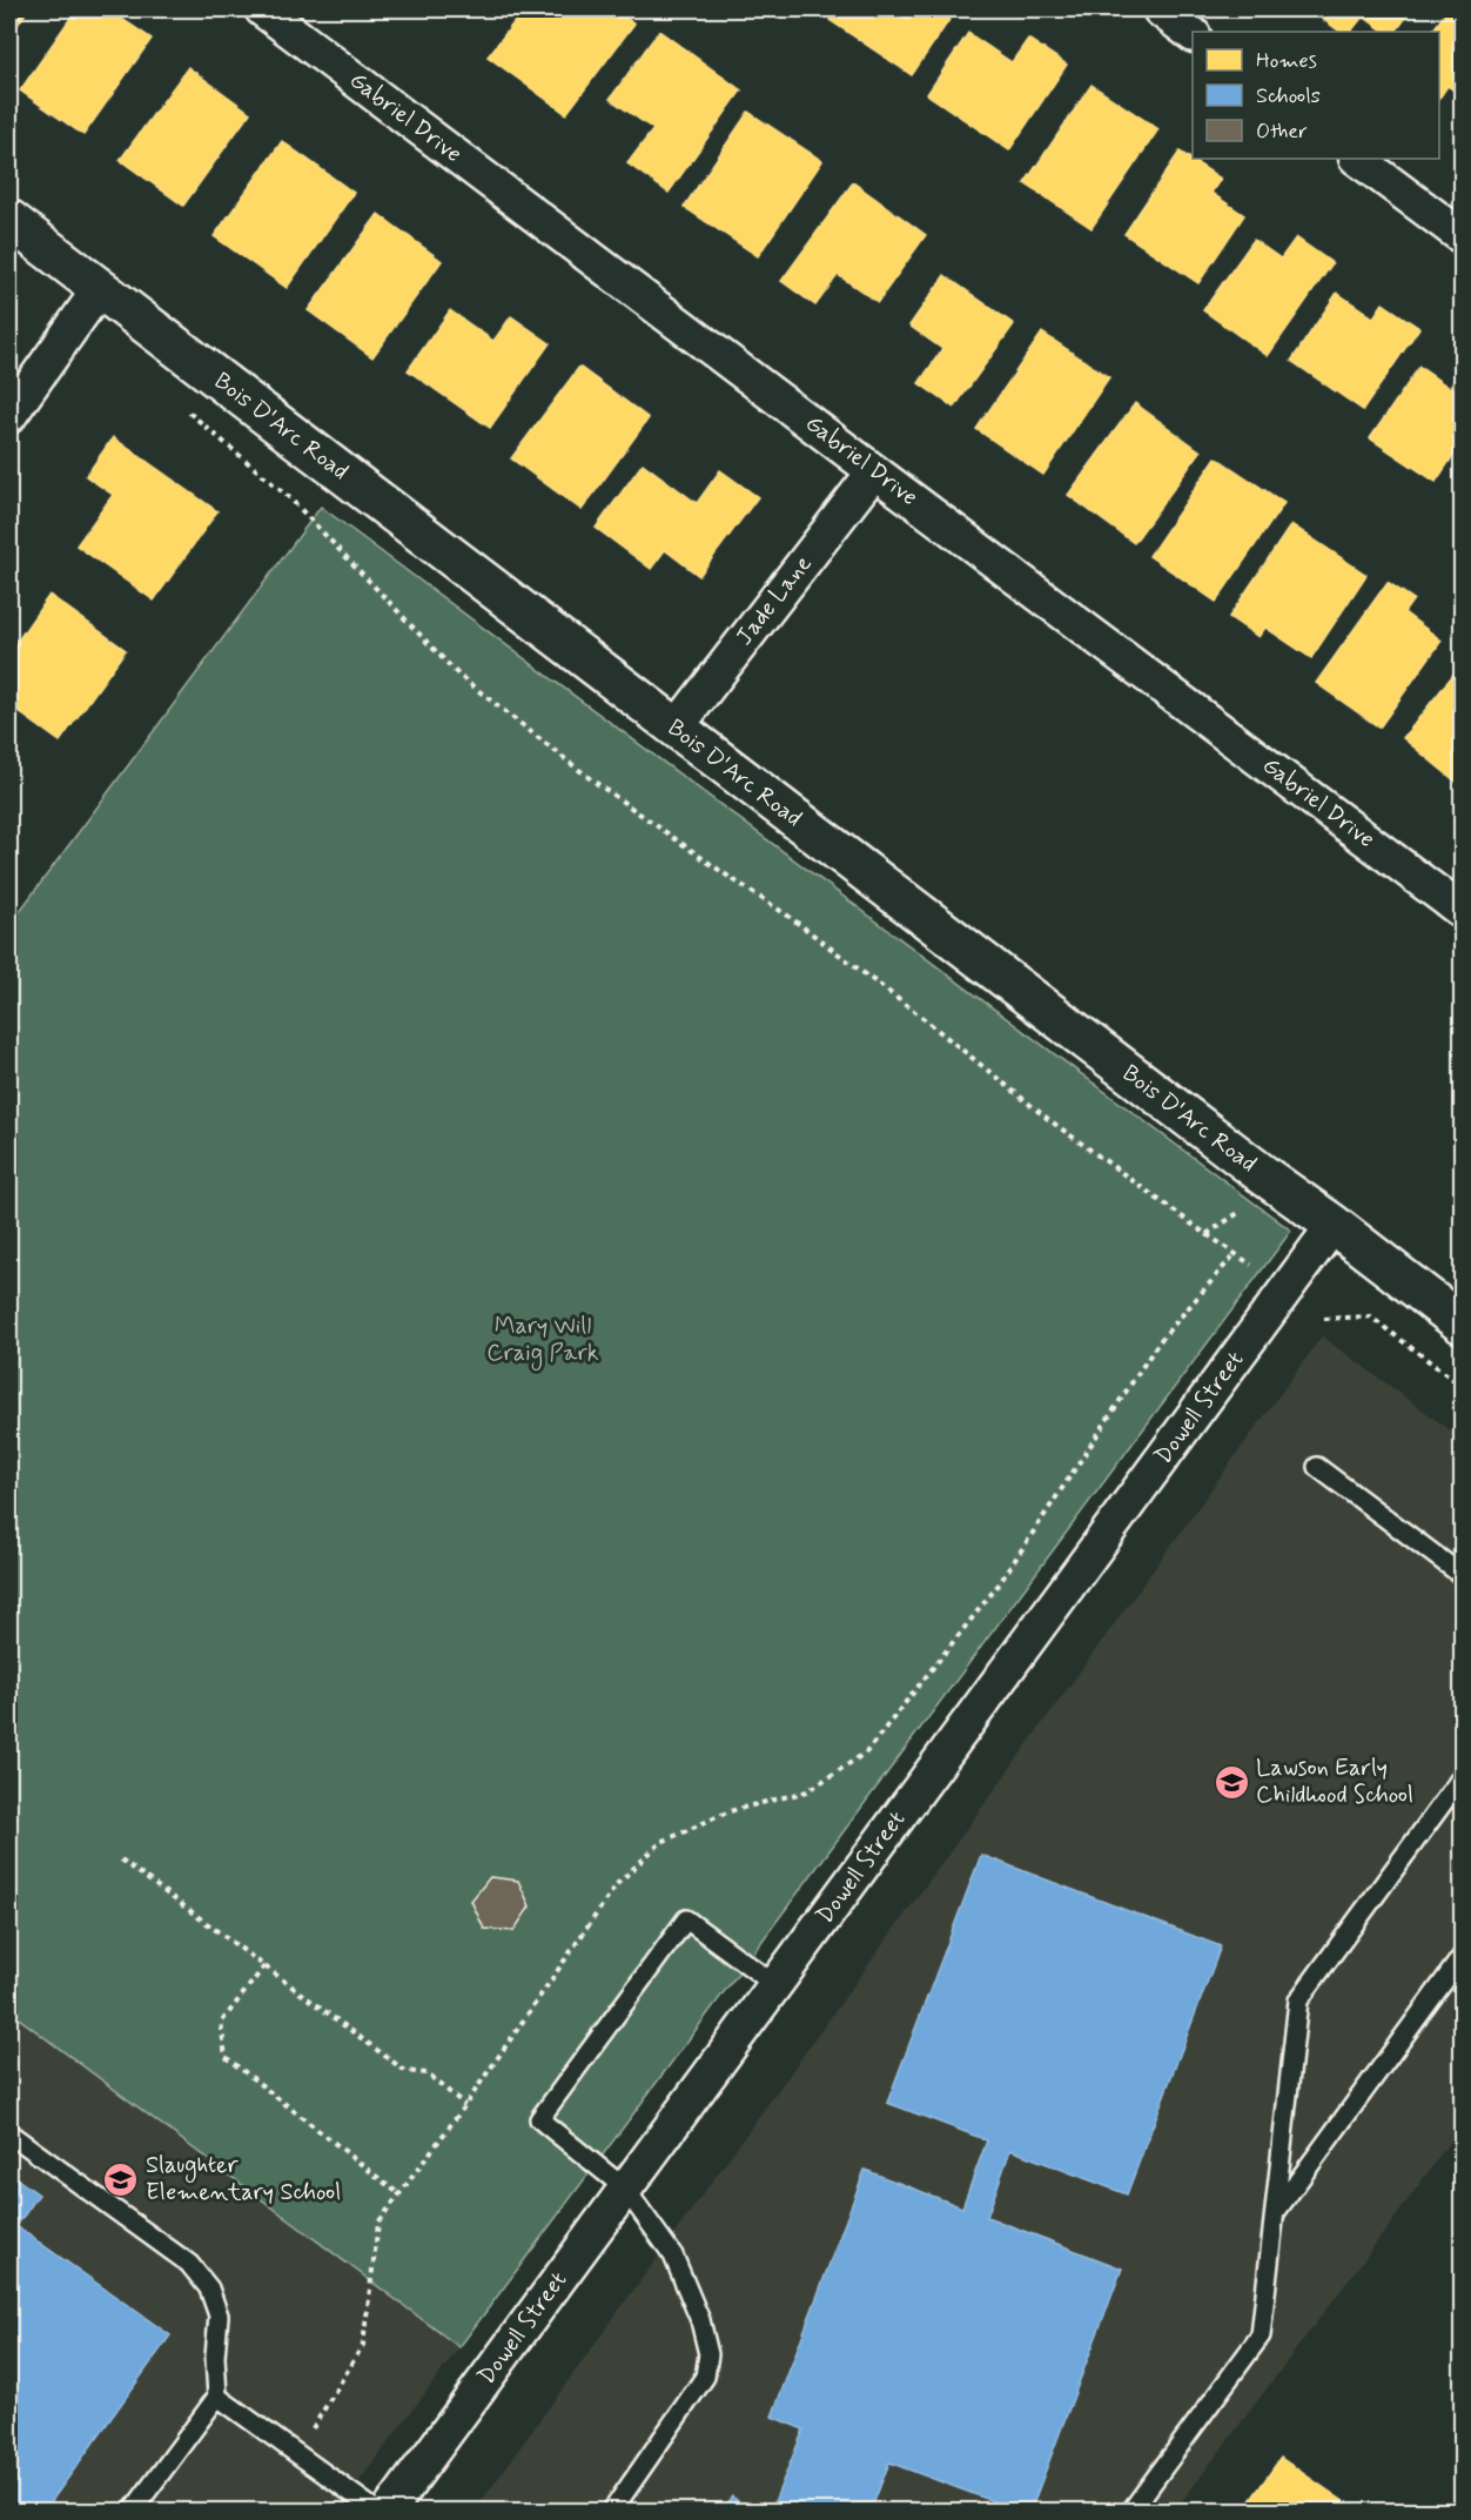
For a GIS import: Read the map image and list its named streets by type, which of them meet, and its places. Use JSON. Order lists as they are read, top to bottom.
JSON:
{
  "streets": {
    "street": [
      "Gabriel Drive",
      "Bois D'Arc Road",
      "Jade Lane",
      "Dowell Street"
    ]
  },
  "crossings": [
    ["Gabriel Drive", "Jade Lane"],
    ["Bois D'Arc Road", "Jade Lane"],
    ["Bois D'Arc Road", "Dowell Street"]
  ],
  "parks": ["Mary Will Craig Park"],
  "places": {
    "school or university": ["Lawson Early Childhood School", "Slaughter Elementary School"]
  },
  "legend": ["Homes", "Schools", "Other"]
}
